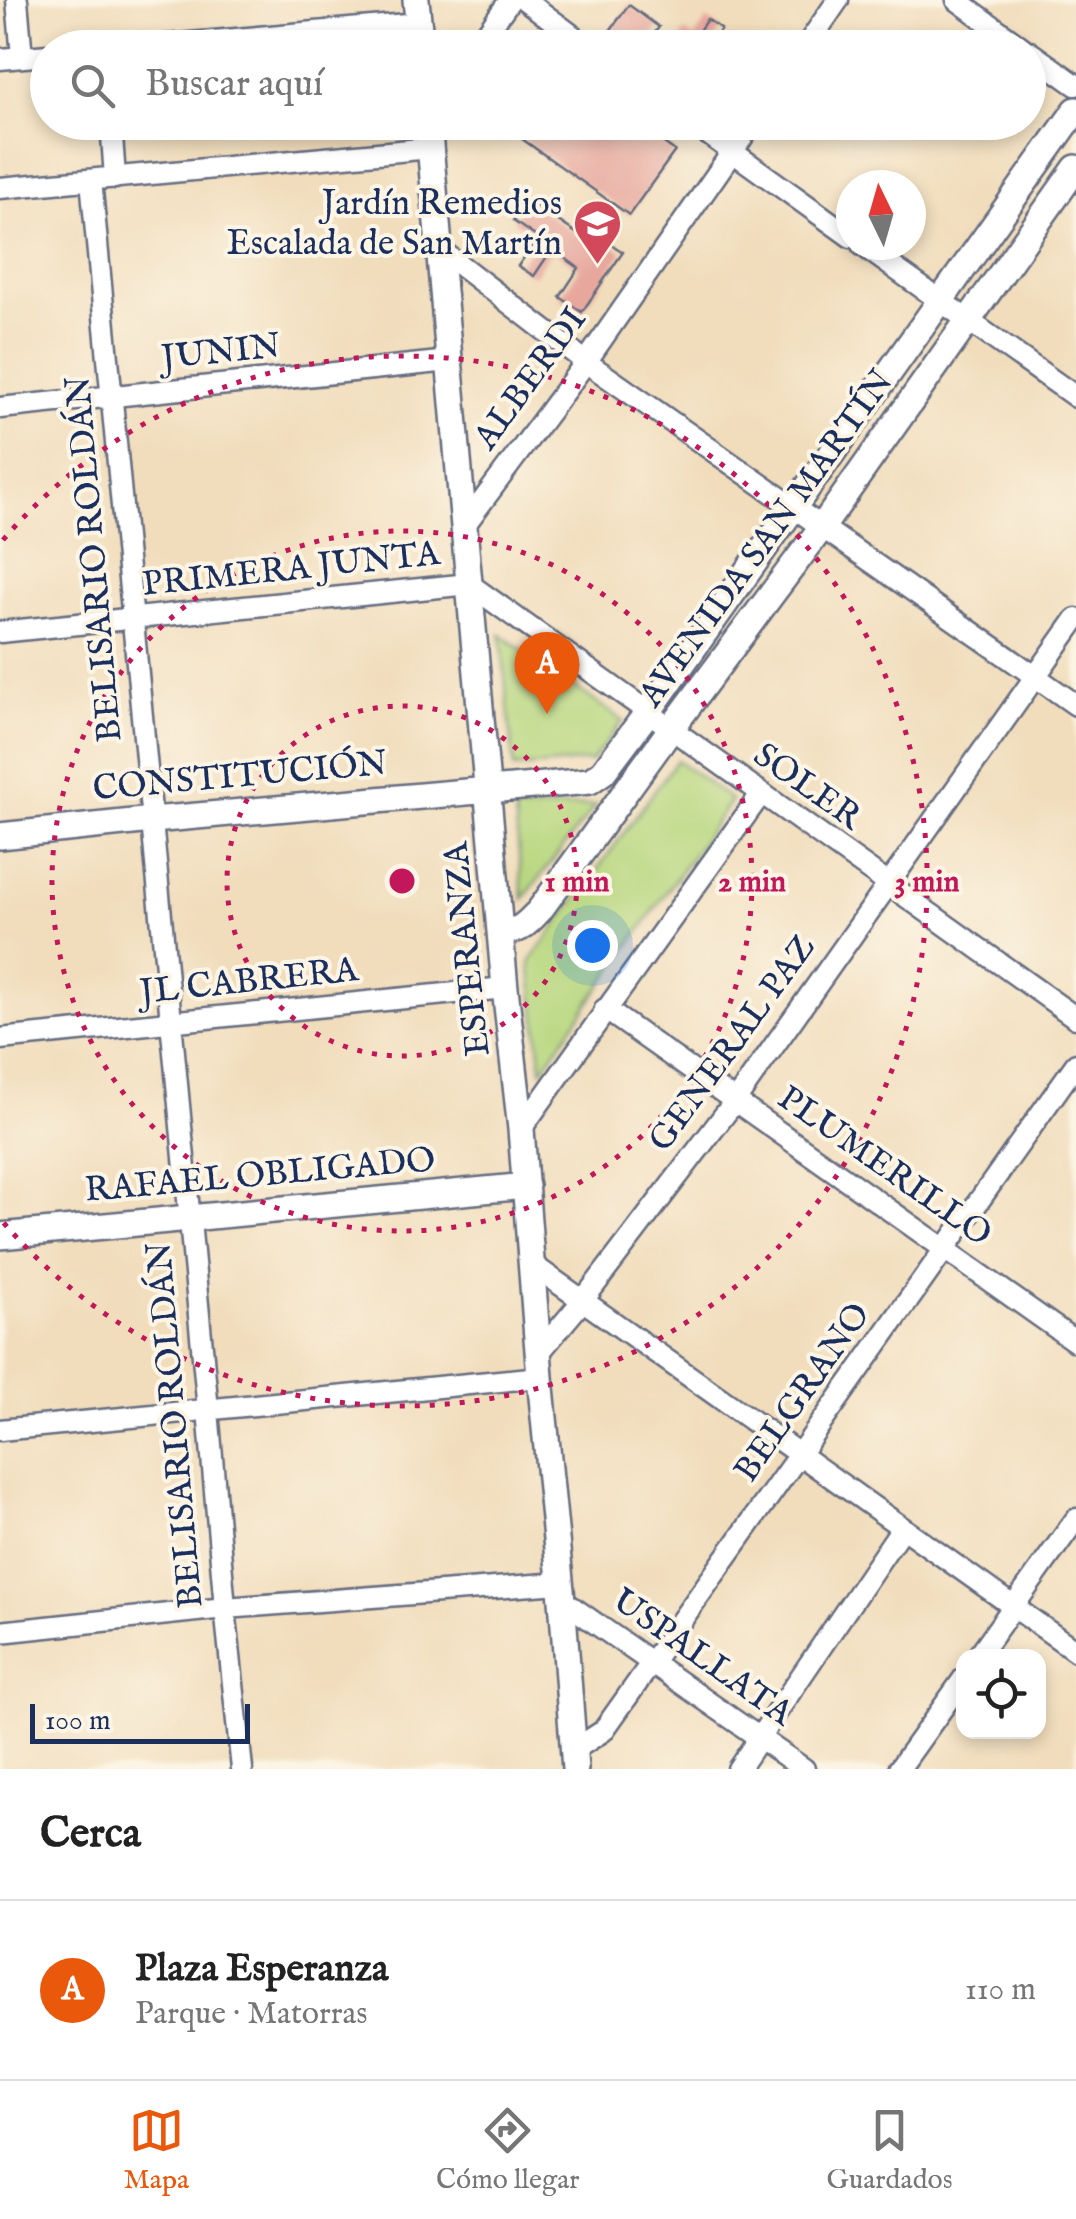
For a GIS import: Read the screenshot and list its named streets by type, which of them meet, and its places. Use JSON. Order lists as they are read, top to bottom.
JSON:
{
  "streets": {
    "main road": [
      "AVENIDA SAN MARTÍN",
      "CONSTITUCIÓN",
      "ESPERANZA",
      "RAFAEL OBLIGADO"
    ],
    "street": [
      "JUNIN",
      "ALBERDI",
      "BELISARIO ROLDÁN",
      "PRIMERA JUNTA",
      "SOLER",
      "JL CABRERA",
      "GENERAL PAZ",
      "PLUMERILLO",
      "BELGRANO",
      "USPALLATA"
    ]
  },
  "crossings": [
    ["JUNIN", "BELISARIO ROLDÁN"],
    ["JUNIN", "ESPERANZA"],
    ["ALBERDI", "ESPERANZA"],
    ["AVENIDA SAN MARTÍN", "CONSTITUCIÓN"],
    ["AVENIDA SAN MARTÍN", "SOLER"],
    ["AVENIDA SAN MARTÍN", "ESPERANZA"],
    ["BELISARIO ROLDÁN", "PRIMERA JUNTA"],
    ["BELISARIO ROLDÁN", "CONSTITUCIÓN"],
    ["BELISARIO ROLDÁN", "JL CABRERA"],
    ["BELISARIO ROLDÁN", "RAFAEL OBLIGADO"],
    ["PRIMERA JUNTA", "SOLER"],
    ["PRIMERA JUNTA", "ESPERANZA"],
    ["CONSTITUCIÓN", "ESPERANZA"],
    ["SOLER", "ESPERANZA"],
    ["SOLER", "GENERAL PAZ"],
    ["ESPERANZA", "JL CABRERA"],
    ["ESPERANZA", "GENERAL PAZ"],
    ["ESPERANZA", "RAFAEL OBLIGADO"],
    ["ESPERANZA", "BELGRANO"],
    ["ESPERANZA", "USPALLATA"],
    ["GENERAL PAZ", "PLUMERILLO"],
    ["PLUMERILLO", "BELGRANO"],
    ["BELGRANO", "USPALLATA"]
  ],
  "places": {
    "school or university": ["Jardín Remedios Escalada de San Martín"]
  },
  "scale_bar": "100 m",
  "north": "top",
  "page": {
    "search": "Buscar aquí",
    "pins": "A",
    "scale": "100 m",
    "heading": "Cerca",
    "list": [
      {
        "mark": "A",
        "name": "Plaza Esperanza",
        "note": "Parque · Matorras",
        "value": "110 m"
      }
    ],
    "nav": ["Mapa", "Cómo llegar", "Guardados"]
  },
  "rings": ["1 min", "2 min", "3 min"]
}
